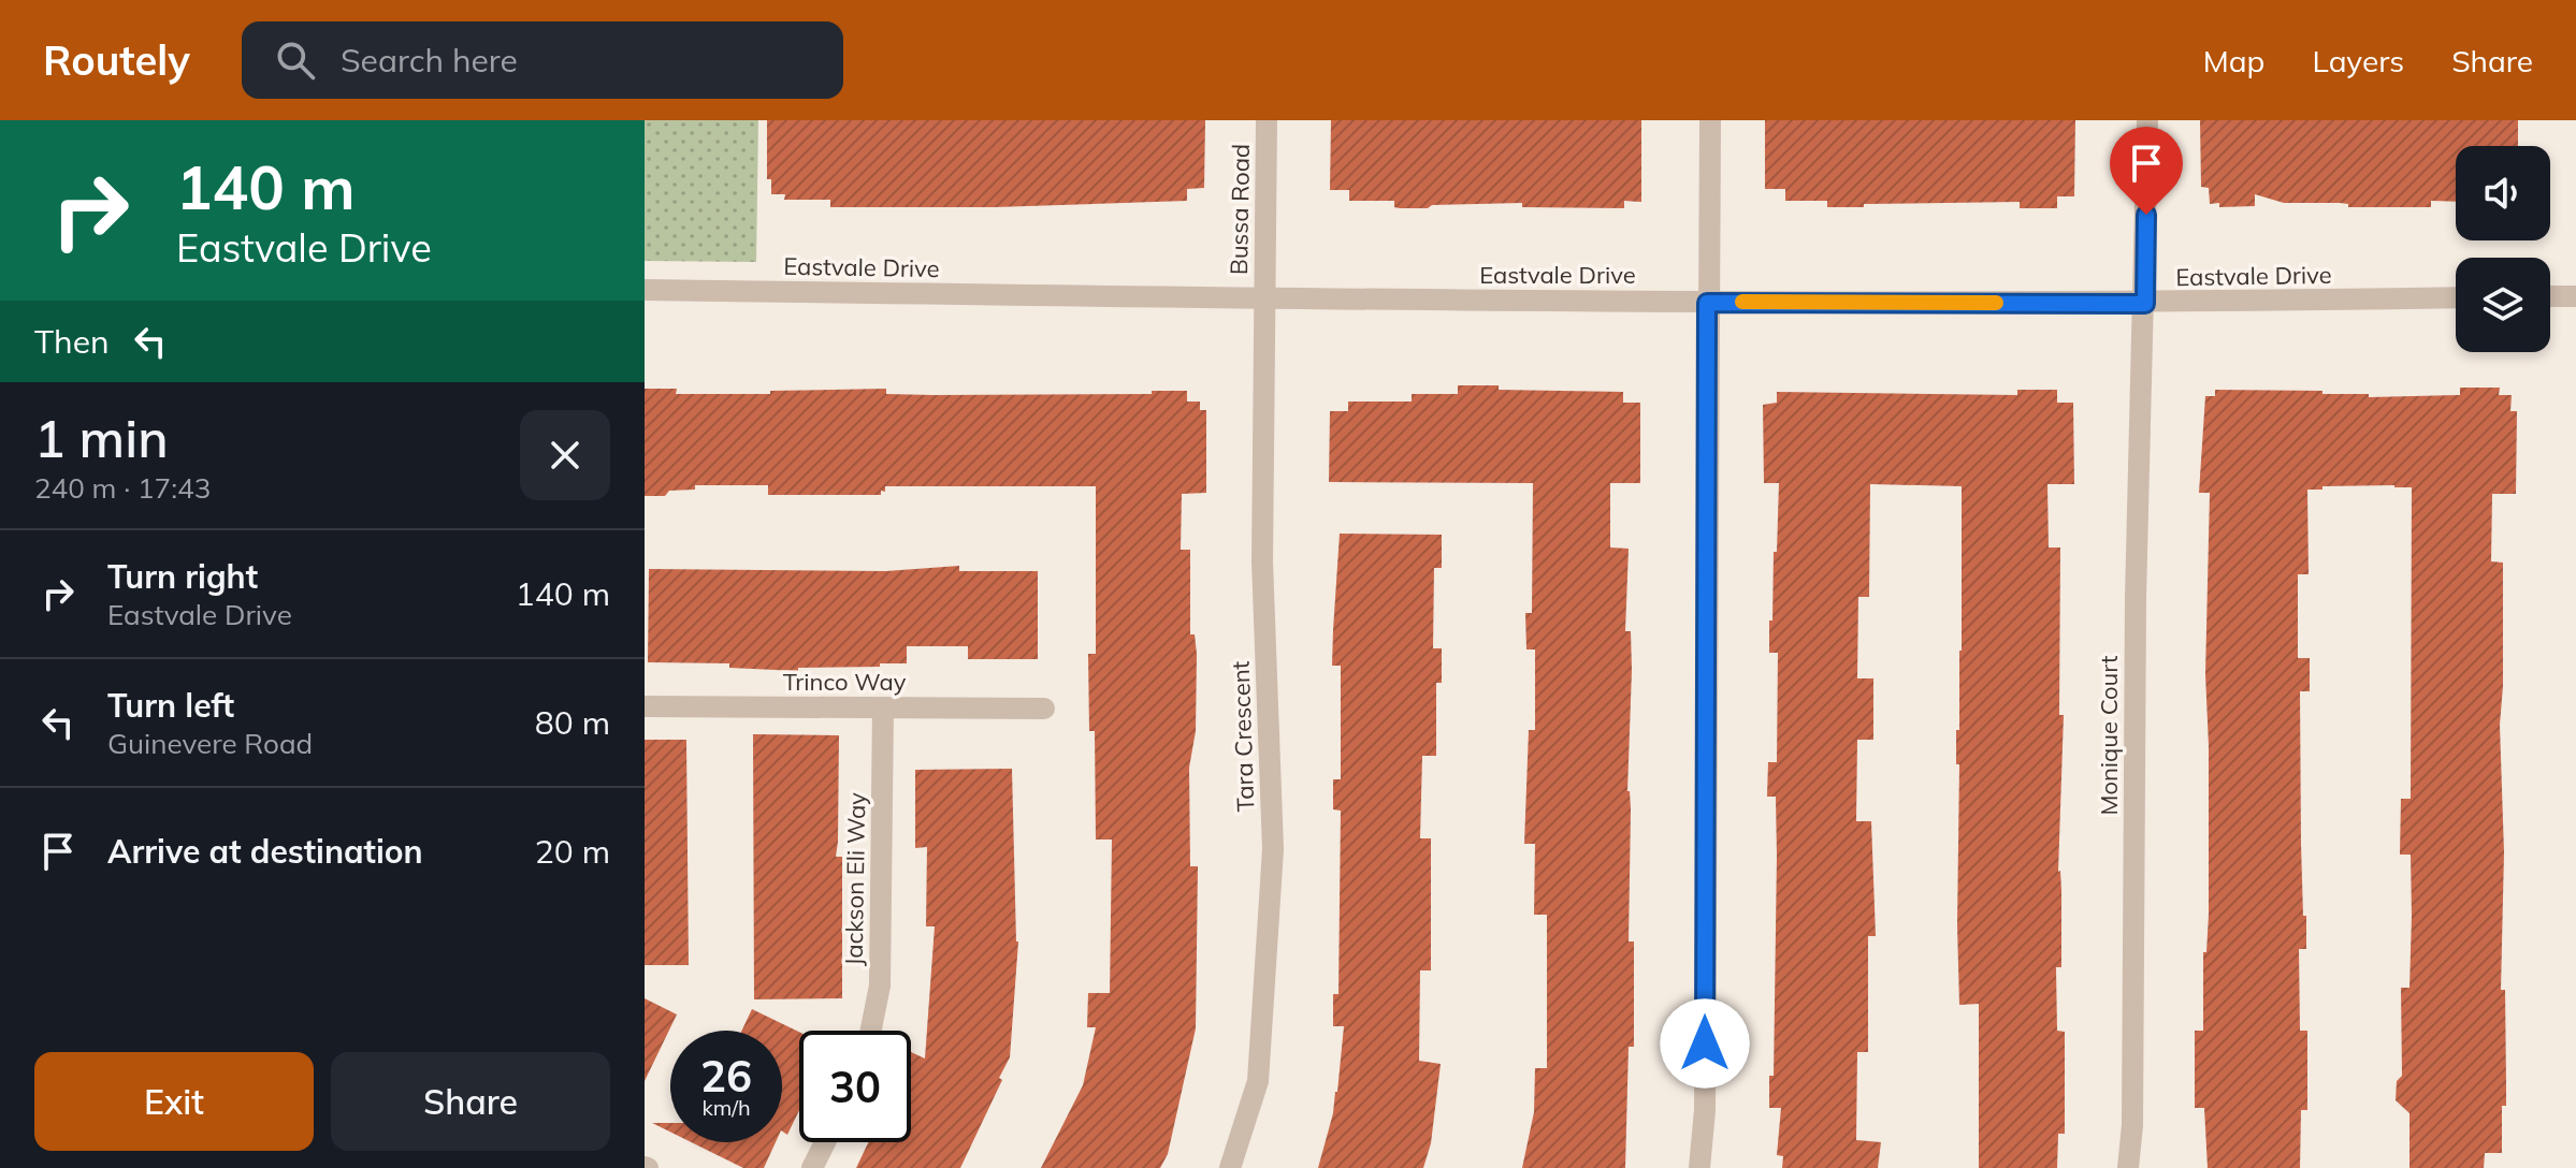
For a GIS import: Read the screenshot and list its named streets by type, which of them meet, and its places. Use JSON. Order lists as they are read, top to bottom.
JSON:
{
  "streets": {
    "street": [
      "Bussa Road",
      "Eastvale Drive",
      "Trinco Way",
      "Monique Court",
      "Tara Crescent",
      "Jackson Eli Way"
    ]
  },
  "crossings": [
    ["Bussa Road", "Eastvale Drive"],
    ["Bussa Road", "Tara Crescent"],
    ["Eastvale Drive", "Monique Court"],
    ["Eastvale Drive", "Tara Crescent"],
    ["Trinco Way", "Jackson Eli Way"]
  ],
  "page": {
    "header": "Routely",
    "search": "Search here",
    "nav": ["Map", "Layers", "Share"],
    "turn": ["140 m", "Eastvale Drive"],
    "then": "Then",
    "heading": ["1 min", "240 m · 17:43"],
    "list": [
      {
        "name": "Turn right",
        "note": "Eastvale Drive",
        "value": "140 m"
      },
      {
        "name": "Turn left",
        "note": "Guinevere Road",
        "value": "80 m"
      },
      {
        "name": "Arrive at destination",
        "value": "20 m"
      }
    ],
    "speed": "26 km/h",
    "limit": "30",
    "buttons": ["Exit", "Share"]
  }
}
